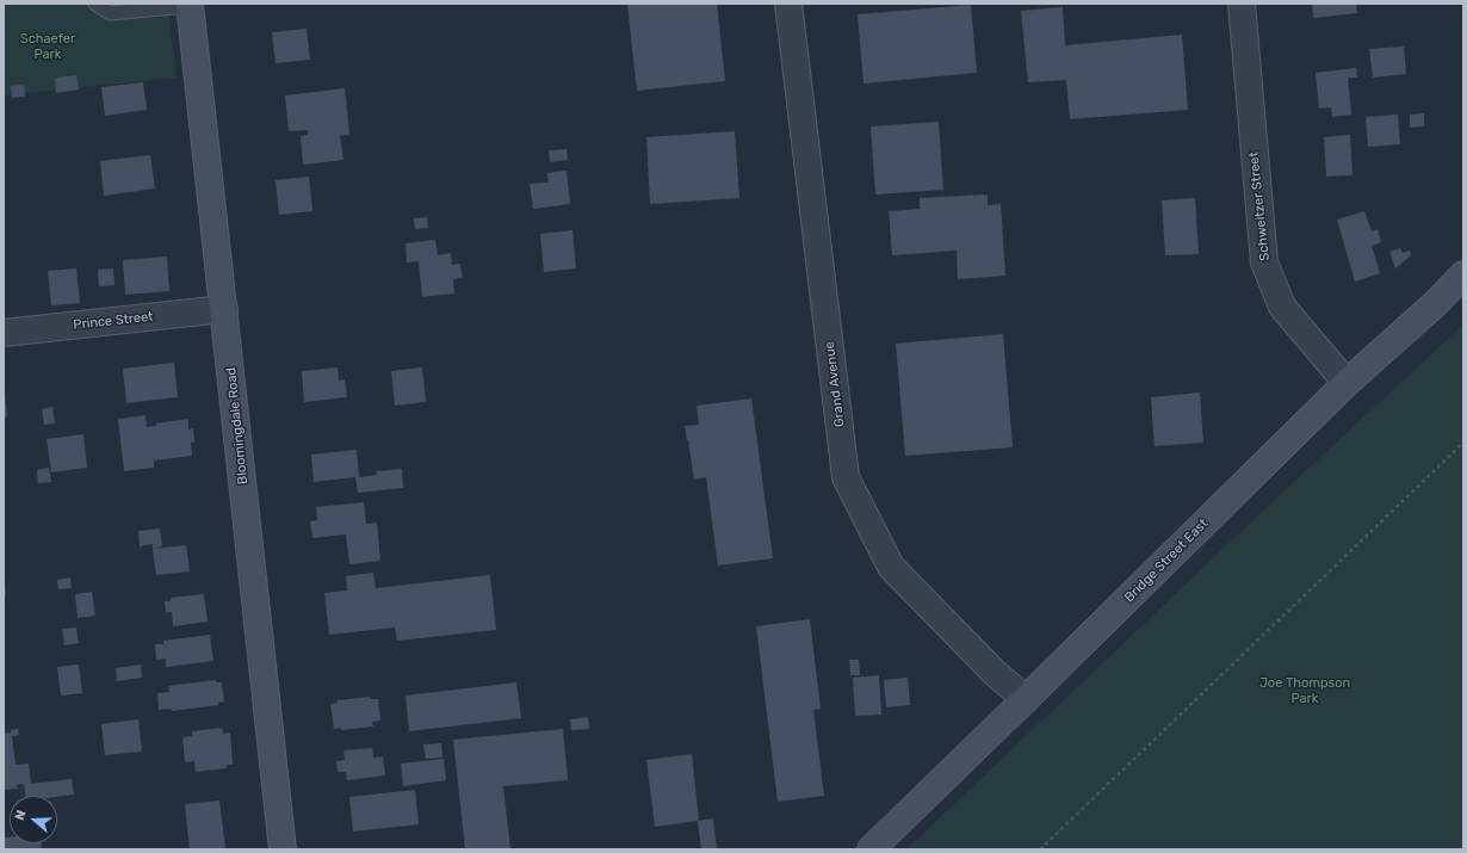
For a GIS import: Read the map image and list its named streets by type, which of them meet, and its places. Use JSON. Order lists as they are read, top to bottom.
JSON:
{
  "streets": {
    "main road": ["Bloomingdale Road", "Bridge Street East"],
    "street": ["Schweitzer Street", "Prince Street", "Grand Avenue"]
  },
  "crossings": [
    ["Schweitzer Street", "Bridge Street East"],
    ["Prince Street", "Bloomingdale Road"],
    ["Grand Avenue", "Bridge Street East"]
  ],
  "parks": ["Schaefer Park", "Joe Thompson Park"],
  "north": "left"
}
